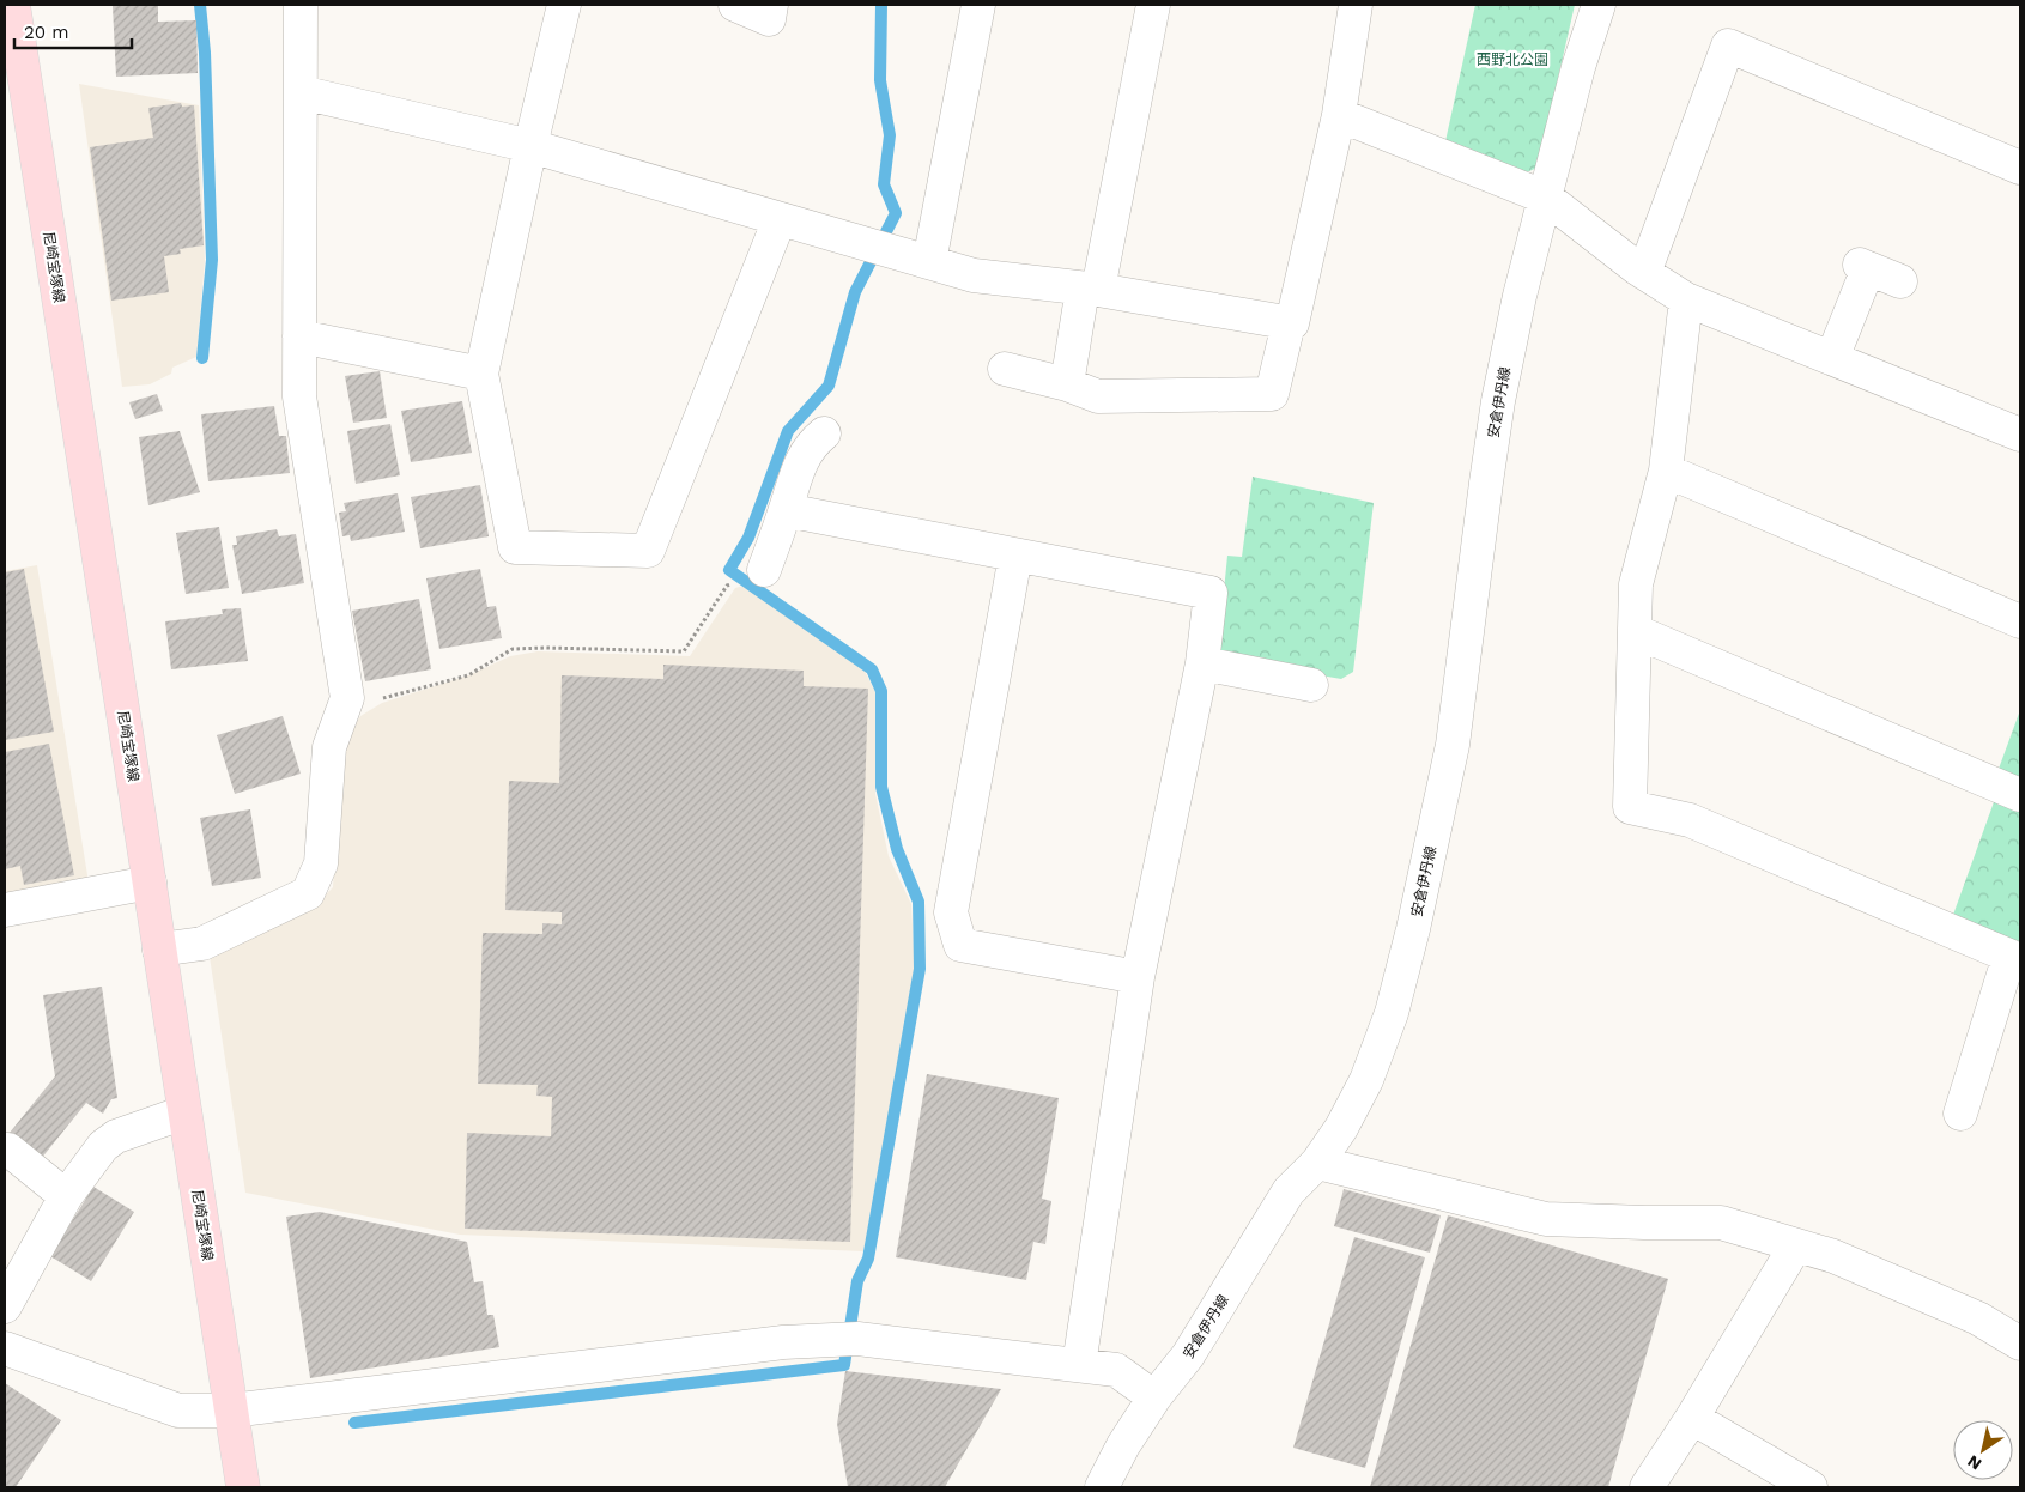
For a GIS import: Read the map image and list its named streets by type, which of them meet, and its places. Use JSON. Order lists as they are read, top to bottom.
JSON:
{
  "streets": {
    "main road": ["尼崎宝塚線"],
    "street": ["安倉伊丹線"]
  },
  "parks": ["西野北公園"],
  "scale_bar": "20 m",
  "north": "bottom left"
}
